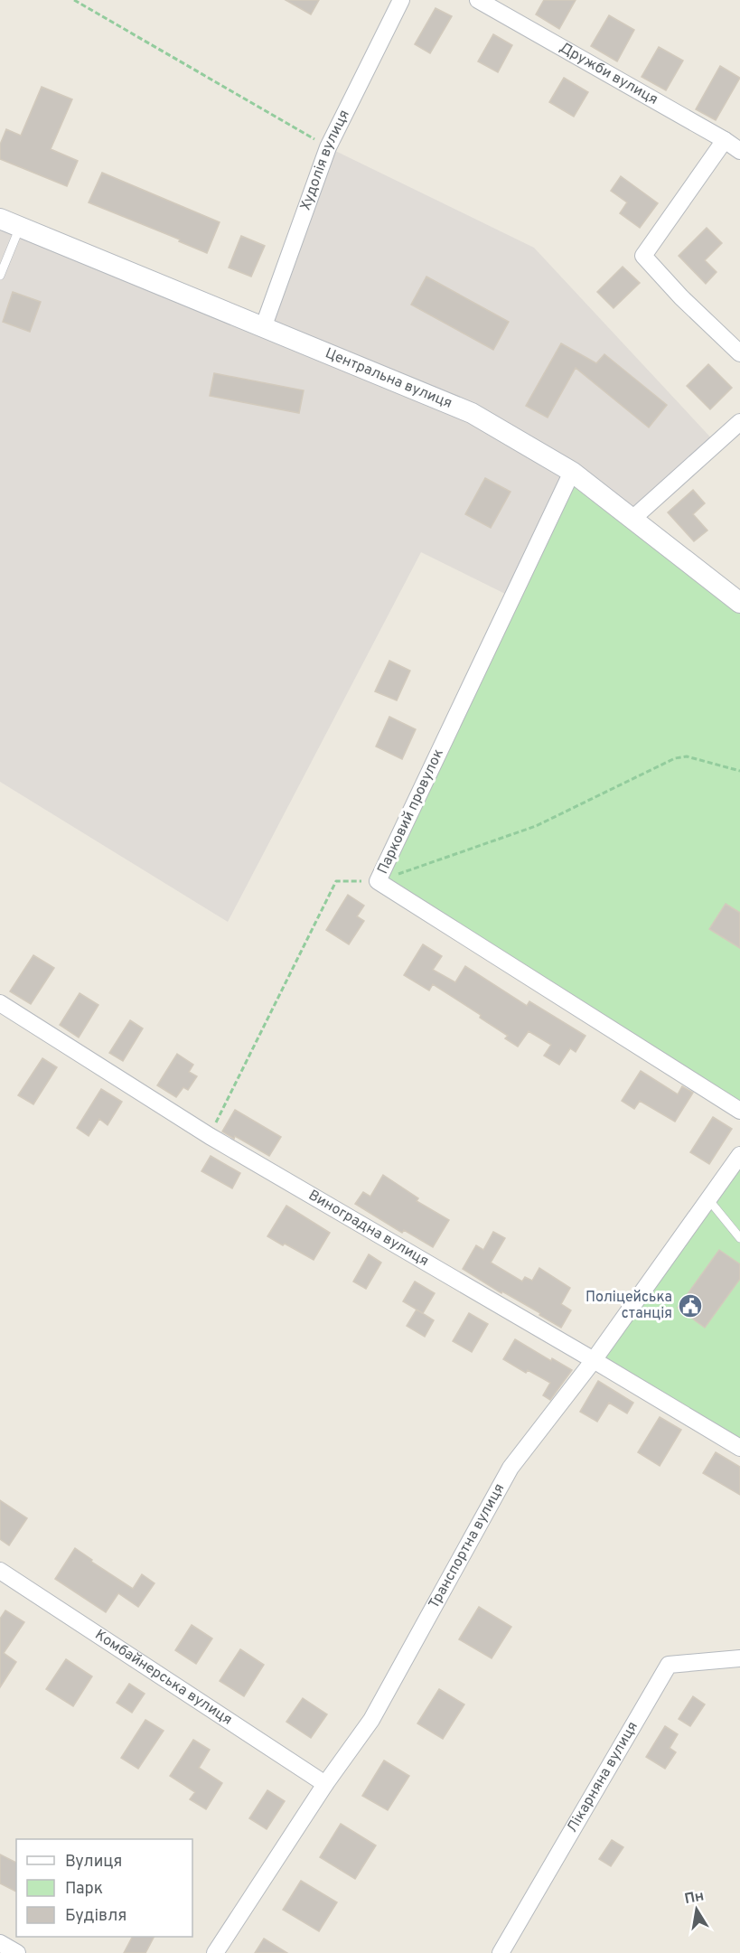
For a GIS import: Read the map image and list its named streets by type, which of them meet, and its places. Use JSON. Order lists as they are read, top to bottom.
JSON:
{
  "streets": {
    "street": [
      "Дружби вулиця",
      "Худолія вулиця",
      "Центральна вулиця",
      "Парковий провулок",
      "Виноградна вулиця",
      "Транспортна вулиця",
      "Комбайнерська вулиця",
      "Лікарняна вулиця"
    ]
  },
  "crossings": [
    ["Худолія вулиця", "Центральна вулиця"],
    ["Центральна вулиця", "Парковий провулок"],
    ["Виноградна вулиця", "Транспортна вулиця"],
    ["Транспортна вулиця", "Комбайнерська вулиця"]
  ],
  "places": {
    "public building": ["Поліцейська станція"]
  },
  "legend": ["Вулиця", "Парк", "Будівля"],
  "north": "top"
}
